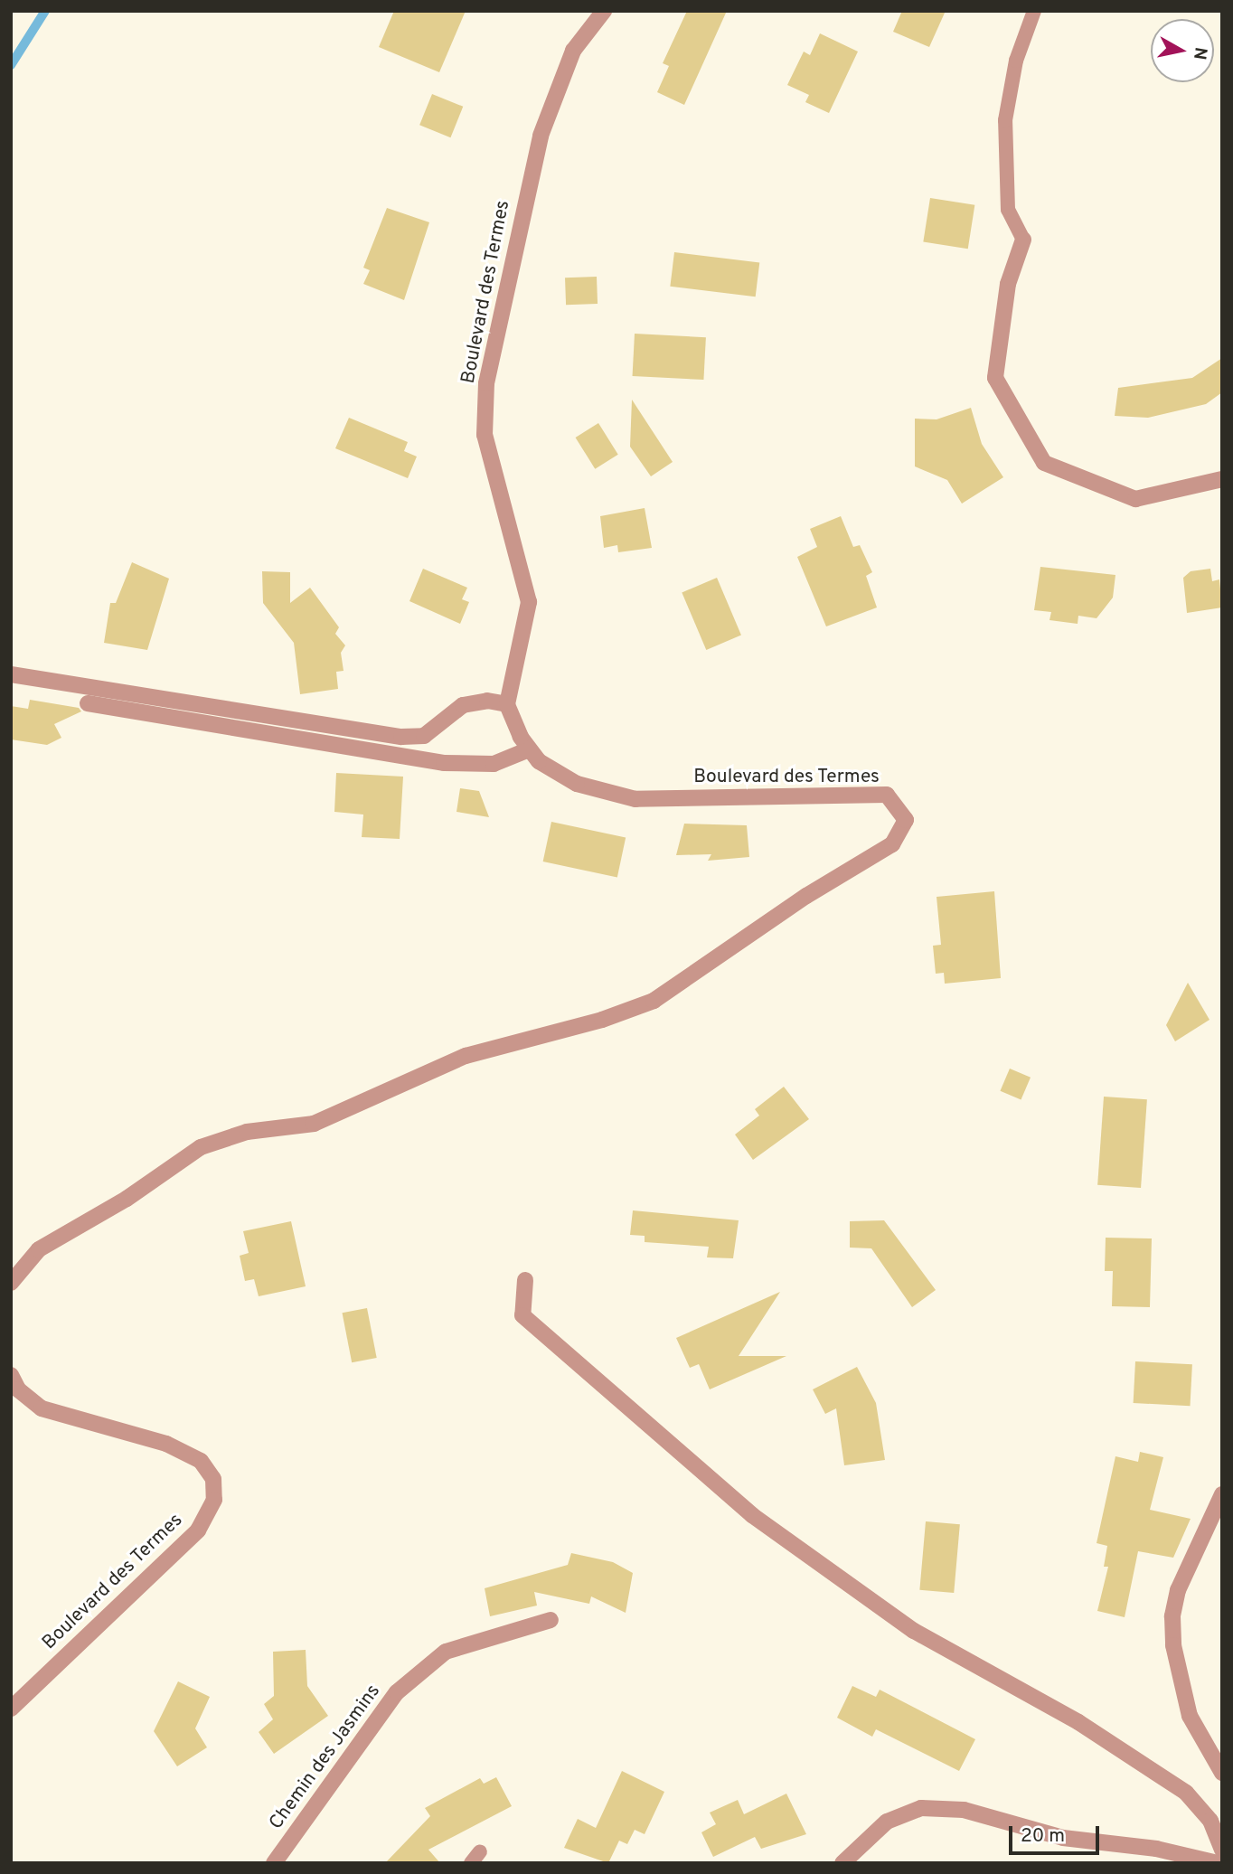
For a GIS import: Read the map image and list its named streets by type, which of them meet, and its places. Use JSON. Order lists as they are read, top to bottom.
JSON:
{
  "streets": {
    "street": ["Boulevard des Termes", "Chemin des Jasmins"]
  },
  "scale_bar": "20 m",
  "north": "right"
}
